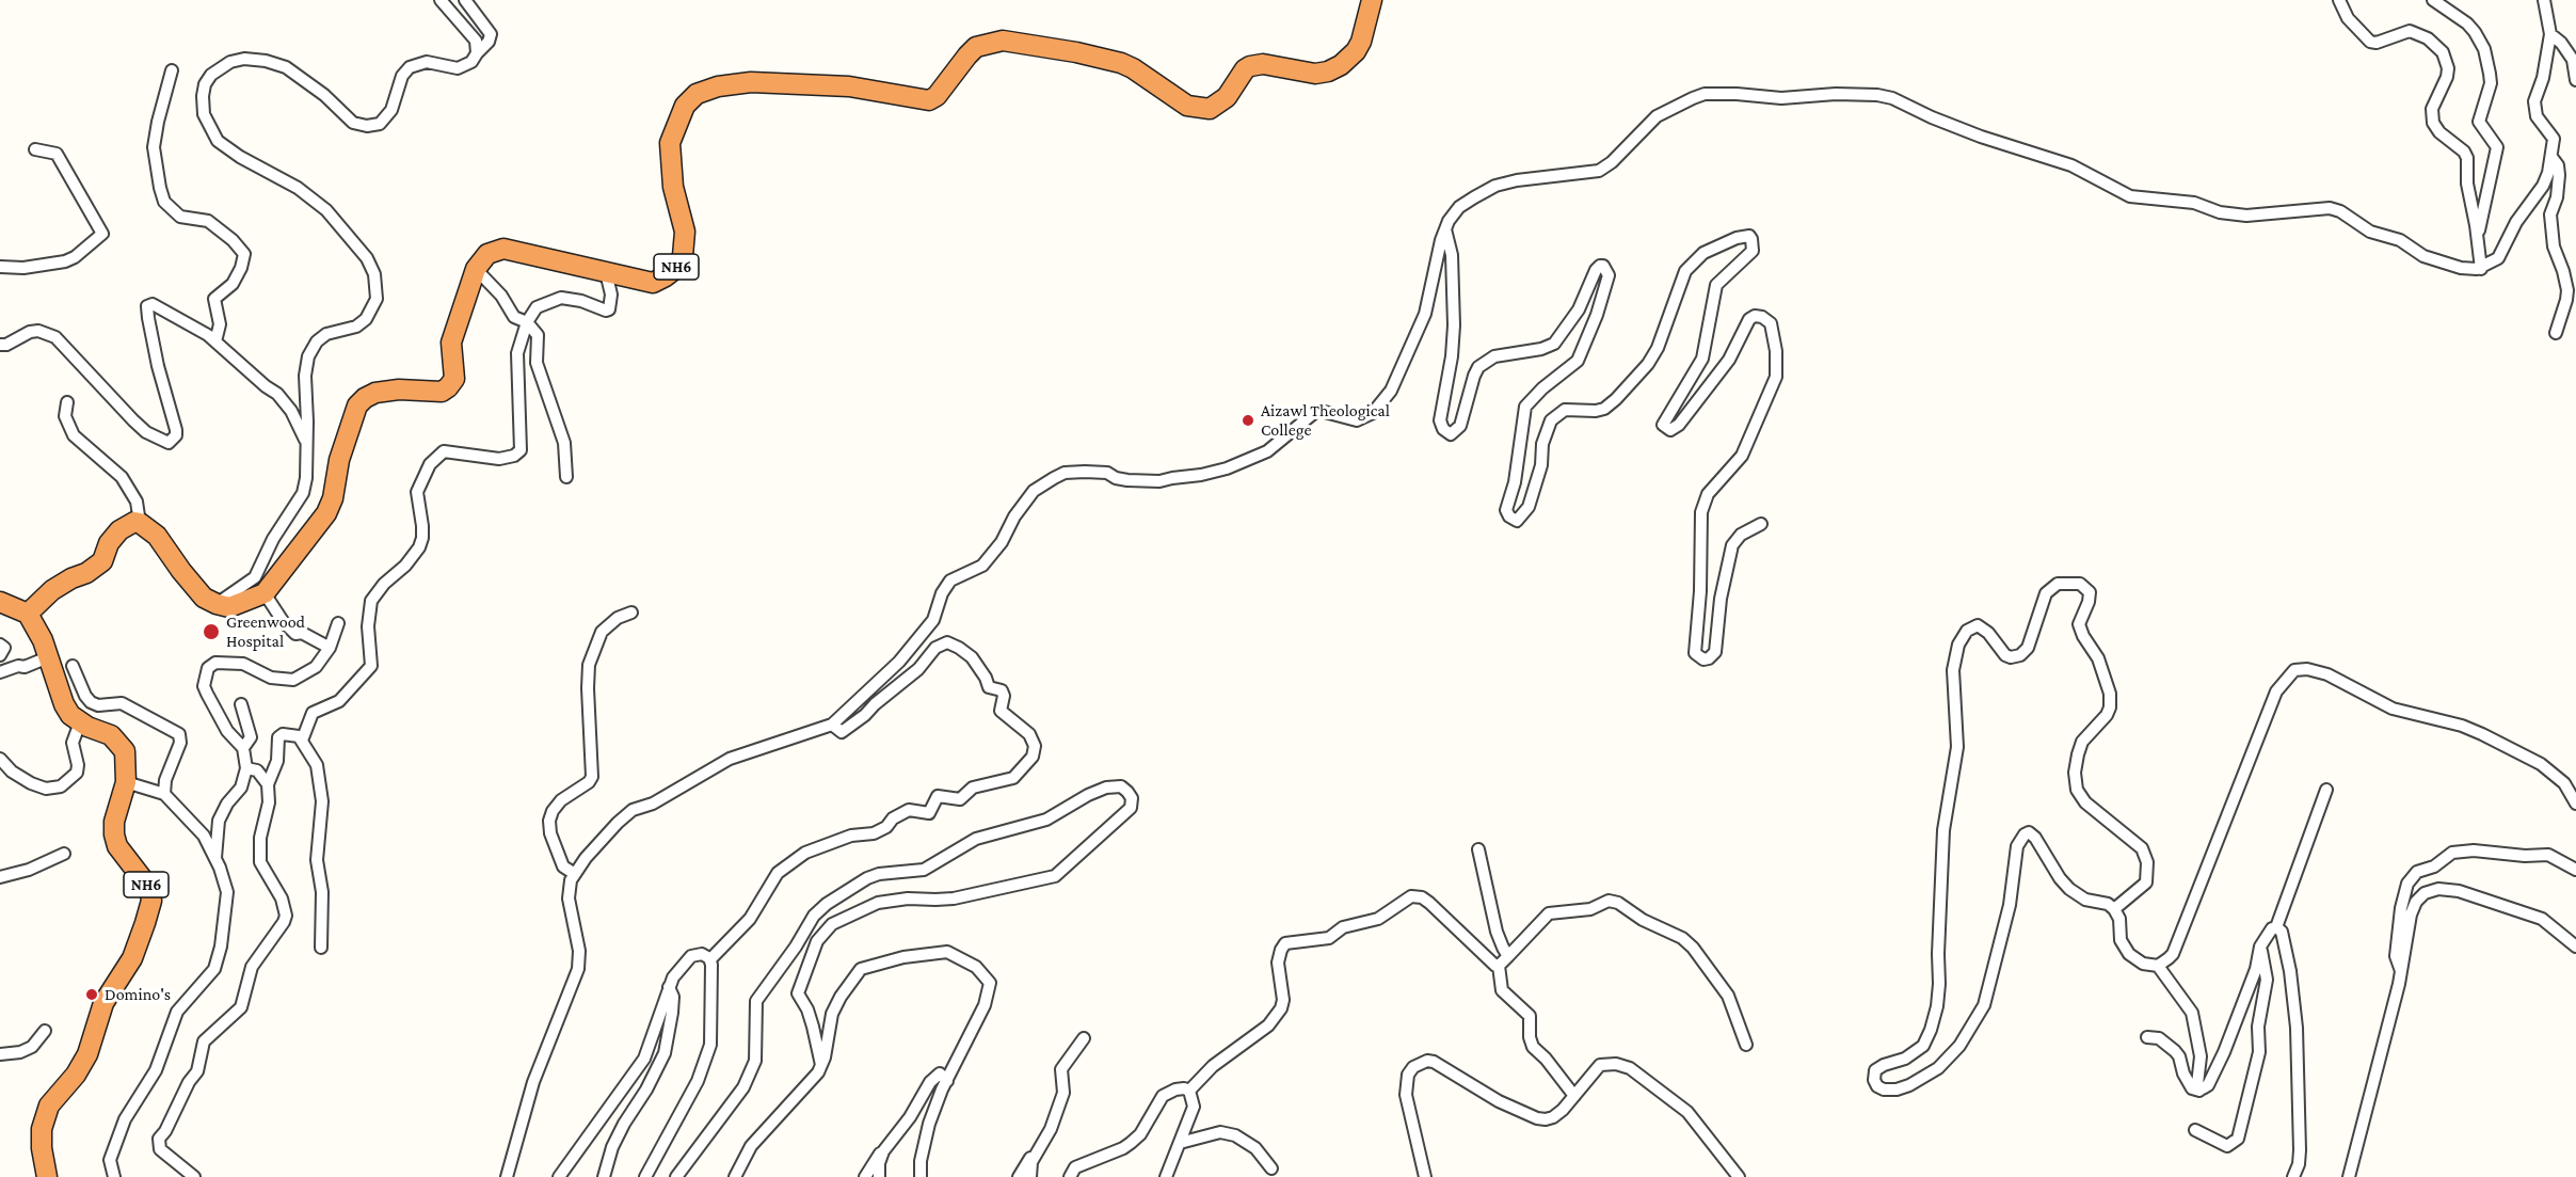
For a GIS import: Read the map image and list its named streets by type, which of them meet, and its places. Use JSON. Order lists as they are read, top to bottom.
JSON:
{
  "streets": {
    "highway": ["NH6"]
  },
  "places": ["Aizawl Theological College", "Greenwood Hospital", "Domino's"]
}
